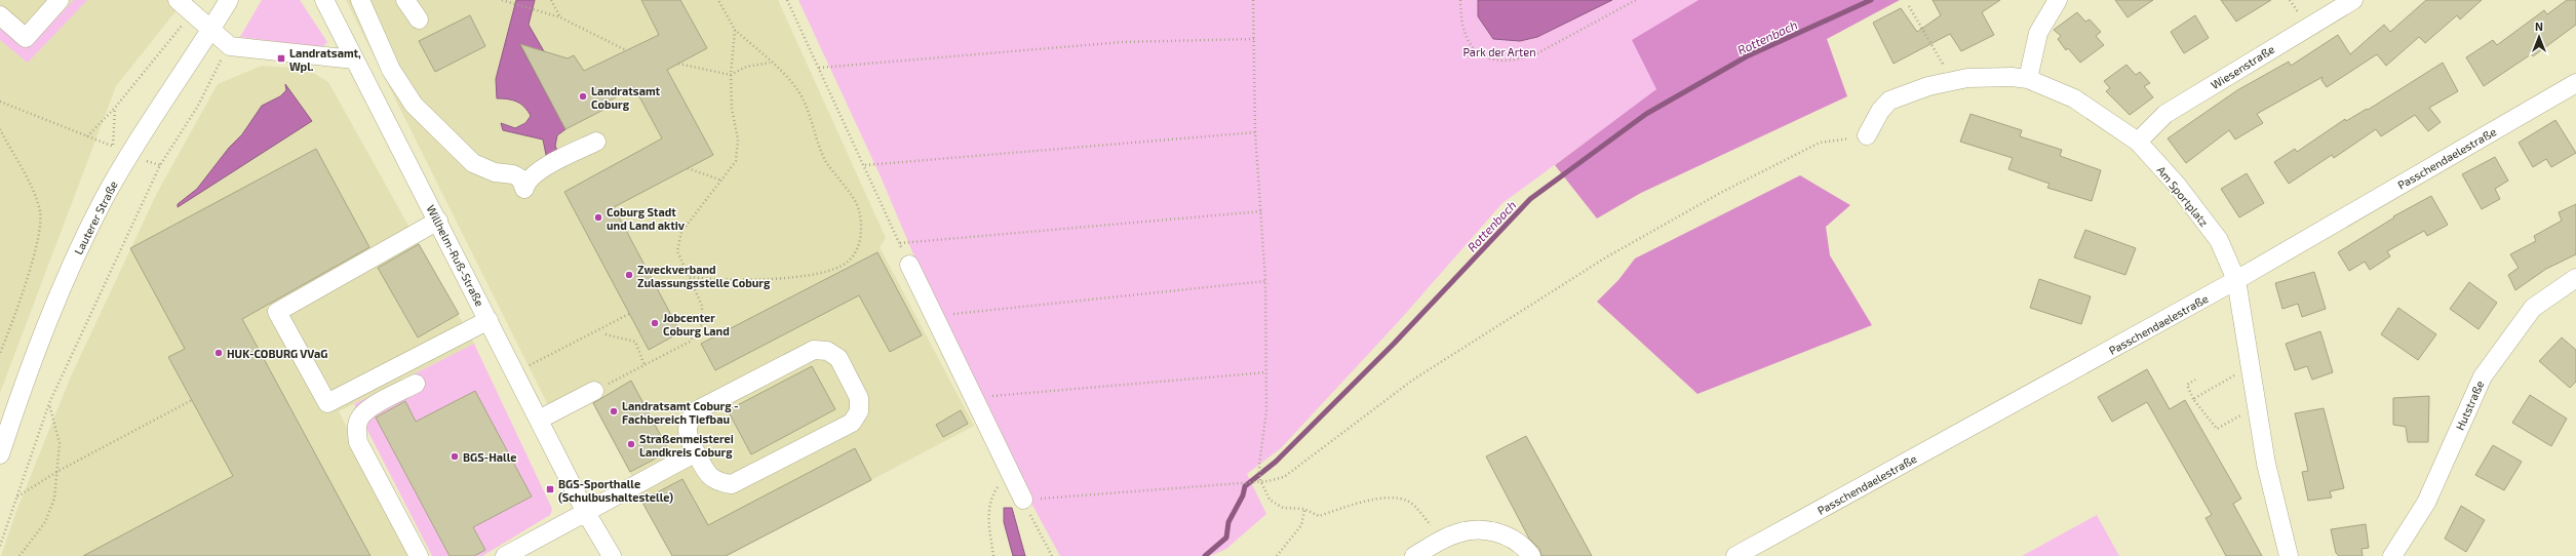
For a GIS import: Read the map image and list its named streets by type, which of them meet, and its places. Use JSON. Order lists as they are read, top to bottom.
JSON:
{
  "streets": {
    "street": [
      "Wiesenstraße",
      "Passchendaelestraße",
      "Am Sportplatz",
      "Lauterer Straße",
      "Willhelm-Ruß-Straße",
      "Hutstraße"
    ]
  },
  "crossings": [
    ["Wiesenstraße", "Am Sportplatz"],
    ["Passchendaelestraße", "Am Sportplatz"]
  ],
  "water": ["Rottenbach"],
  "parks": ["Park der Arten"],
  "places": {
    "transit": ["Landratsamt, Wpl.", "BGS-Sporthalle (Schulbushaltestelle)"],
    "other": [
      "Landratsamt Coburg",
      "Coburg Stadt und Land aktiv",
      "Zweckverband Zulassungsstelle Coburg",
      "Jobcenter Coburg Land",
      "HUK-COBURG VVaG",
      "Landratsamt Coburg - Fachbereich Tiefbau",
      "Straßenmeisterei Landkreis Coburg",
      "BGS-Halle"
    ]
  },
  "north": "top"
}
